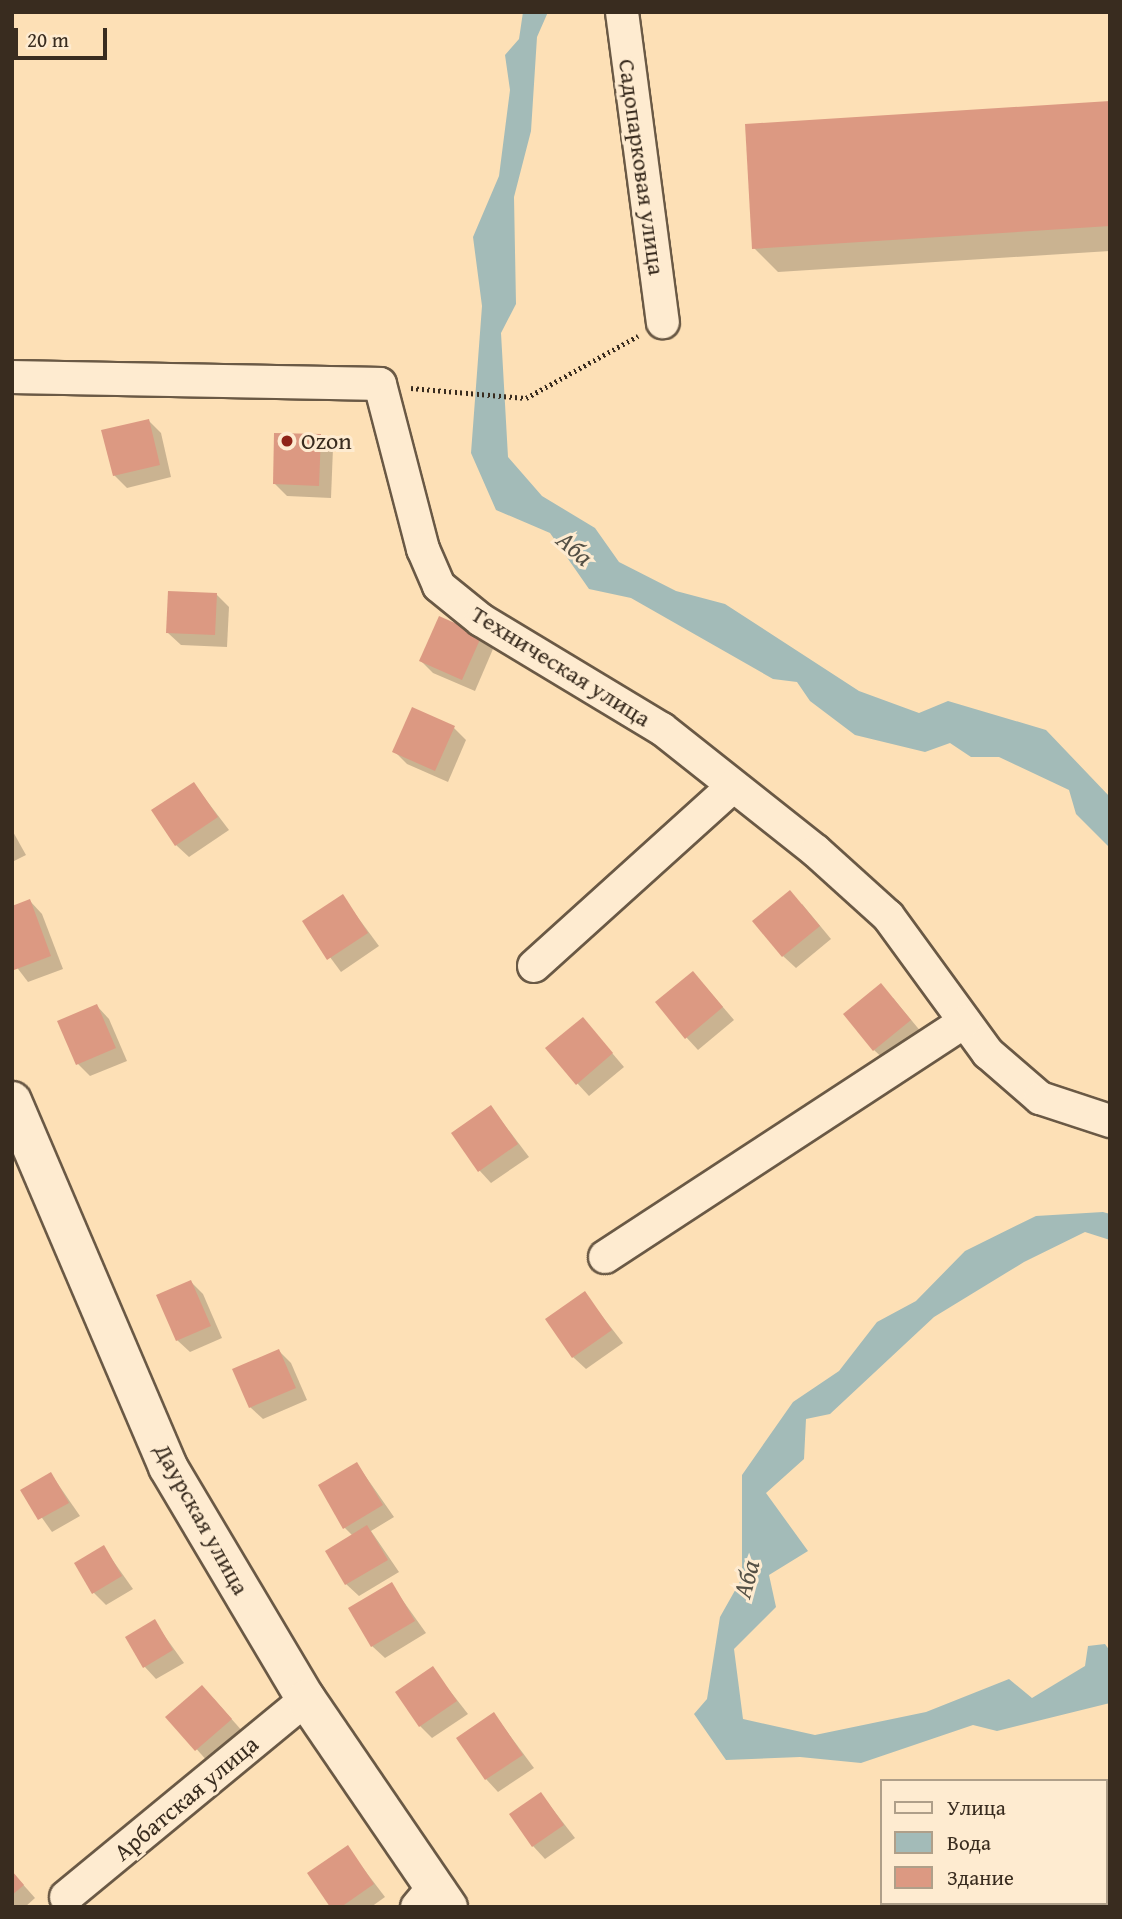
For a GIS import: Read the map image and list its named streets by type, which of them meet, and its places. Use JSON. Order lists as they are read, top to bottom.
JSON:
{
  "streets": {
    "street": [
      "Садопарковая улица",
      "Техническая улица",
      "Даурская улица",
      "Арбатская улица"
    ]
  },
  "crossings": [
    ["Даурская улица", "Арбатская улица"]
  ],
  "water": ["Аба"],
  "places": ["Ozon"],
  "legend": ["Улица", "Вода", "Здание"],
  "scale_bar": "20 m"
}
